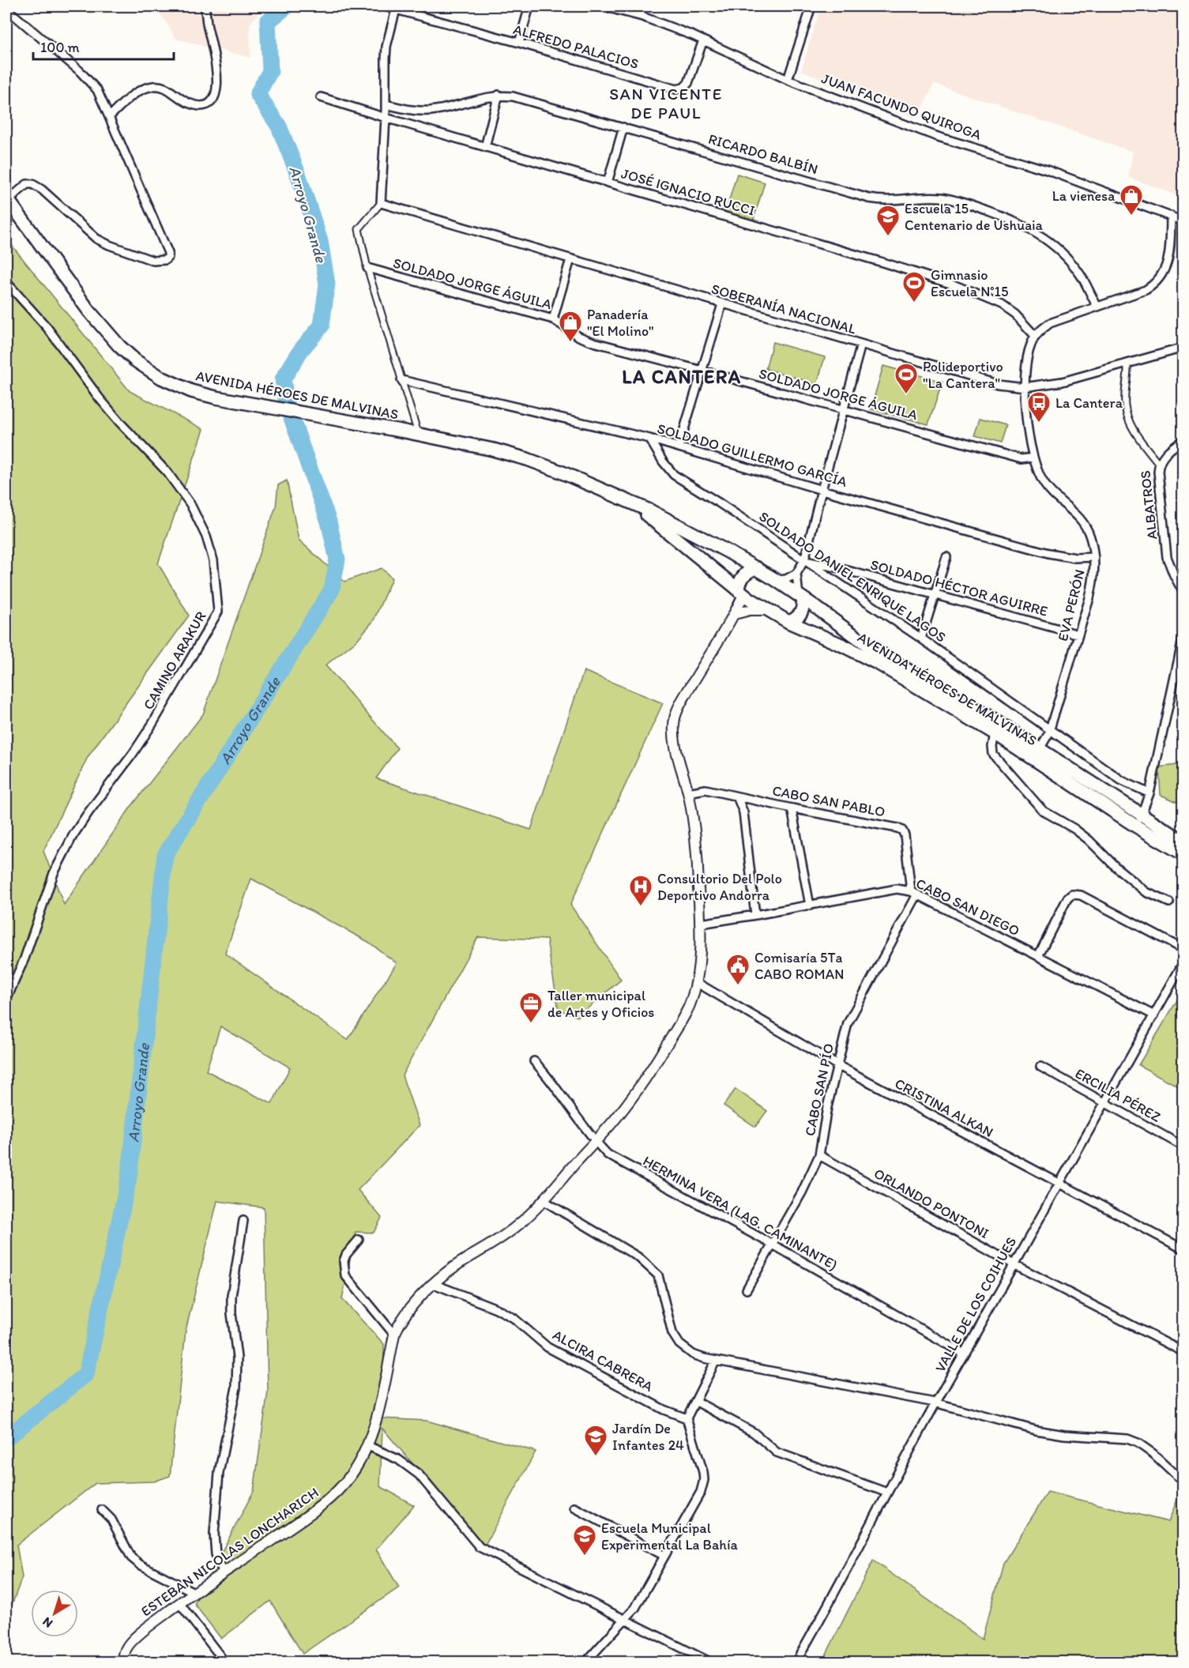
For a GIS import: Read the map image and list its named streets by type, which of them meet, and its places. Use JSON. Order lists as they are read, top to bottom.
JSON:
{
  "streets": {
    "highway": ["AVENIDA HÉROES DE MALVINAS"],
    "street": [
      "ALFREDO PALACIOS",
      "JUAN FACUNDO QUIROGA",
      "RICARDO BALBÍN",
      "JOSÉ IGNACIO RUCCI",
      "SOLDADO JORGE ÁGUILA",
      "SOBERANÍA NACIONAL",
      "SOLDADO GUILLERMO GARCÍA",
      "ALBATROS",
      "SOLDADO DANIEL ENRIQUE LAGOS",
      "SOLDADO HÉCTOR AGUIRRE",
      "EVA PERÓN",
      "CAMINO ARAKUR",
      "CABO SAN PABLO",
      "CABO SAN DIEGO",
      "CABO SAN PÍO",
      "ERCILIA PÉREZ",
      "CRISTINA ALKAN",
      "ORLANDO PONTONI",
      "HERMINA VERA (LAG. CAMINANTE)",
      "VALLE DE LOS COIHUES",
      "ALCIRA CABRERA",
      "ESTEBAN NICOLAS LONCHARICH"
    ]
  },
  "crossings": [
    ["ALFREDO PALACIOS", "JUAN FACUNDO QUIROGA"],
    ["JUAN FACUNDO QUIROGA", "EVA PERÓN"],
    ["RICARDO BALBÍN", "EVA PERÓN"],
    ["JOSÉ IGNACIO RUCCI", "EVA PERÓN"],
    ["SOLDADO JORGE ÁGUILA", "EVA PERÓN"],
    ["SOBERANÍA NACIONAL", "ALBATROS"],
    ["SOBERANÍA NACIONAL", "EVA PERÓN"],
    ["AVENIDA HÉROES DE MALVINAS", "EVA PERÓN"],
    ["AVENIDA HÉROES DE MALVINAS", "ESTEBAN NICOLAS LONCHARICH"],
    ["SOLDADO GUILLERMO GARCÍA", "SOLDADO DANIEL ENRIQUE LAGOS"],
    ["SOLDADO GUILLERMO GARCÍA", "EVA PERÓN"],
    ["SOLDADO DANIEL ENRIQUE LAGOS", "SOLDADO HÉCTOR AGUIRRE"],
    ["SOLDADO DANIEL ENRIQUE LAGOS", "EVA PERÓN"],
    ["SOLDADO HÉCTOR AGUIRRE", "EVA PERÓN"],
    ["CABO SAN PABLO", "CABO SAN DIEGO"],
    ["CABO SAN PABLO", "CABO SAN PÍO"],
    ["CABO SAN PABLO", "ESTEBAN NICOLAS LONCHARICH"],
    ["CABO SAN DIEGO", "CABO SAN PÍO"],
    ["CABO SAN DIEGO", "VALLE DE LOS COIHUES"],
    ["CABO SAN DIEGO", "ESTEBAN NICOLAS LONCHARICH"],
    ["CABO SAN PÍO", "CRISTINA ALKAN"],
    ["CABO SAN PÍO", "ORLANDO PONTONI"],
    ["CABO SAN PÍO", "HERMINA VERA (LAG. CAMINANTE)"],
    ["ERCILIA PÉREZ", "VALLE DE LOS COIHUES"],
    ["CRISTINA ALKAN", "VALLE DE LOS COIHUES"],
    ["CRISTINA ALKAN", "ESTEBAN NICOLAS LONCHARICH"],
    ["ORLANDO PONTONI", "VALLE DE LOS COIHUES"],
    ["HERMINA VERA (LAG. CAMINANTE)", "VALLE DE LOS COIHUES"],
    ["HERMINA VERA (LAG. CAMINANTE)", "ESTEBAN NICOLAS LONCHARICH"],
    ["ALCIRA CABRERA", "ESTEBAN NICOLAS LONCHARICH"]
  ],
  "districts": ["SAN VICENTE DE PAUL", "LA CANTERA"],
  "water": ["Arroyo Grande"],
  "places": {
    "shop": ["La vienesa", "Panadería \"El Molino\""],
    "school or university": ["Escuela 15 Centenario de Ushuaia", "Jardín De Infantes 24", "Escuela Municipal Experimental La Bahía"],
    "sports": ["Gimnasio Escuela N°15", "Polideportivo \"La Cantera\""],
    "bus stop": ["La Cantera"],
    "hospital": ["Consultorio Del Polo Deportivo Andorra"],
    "public building": ["Comisaría 5Ta CABO ROMAN"],
    "office": ["Taller municipal de Artes y Oficios"]
  },
  "scale_bar": "100 m",
  "north": "bottom left"
}
